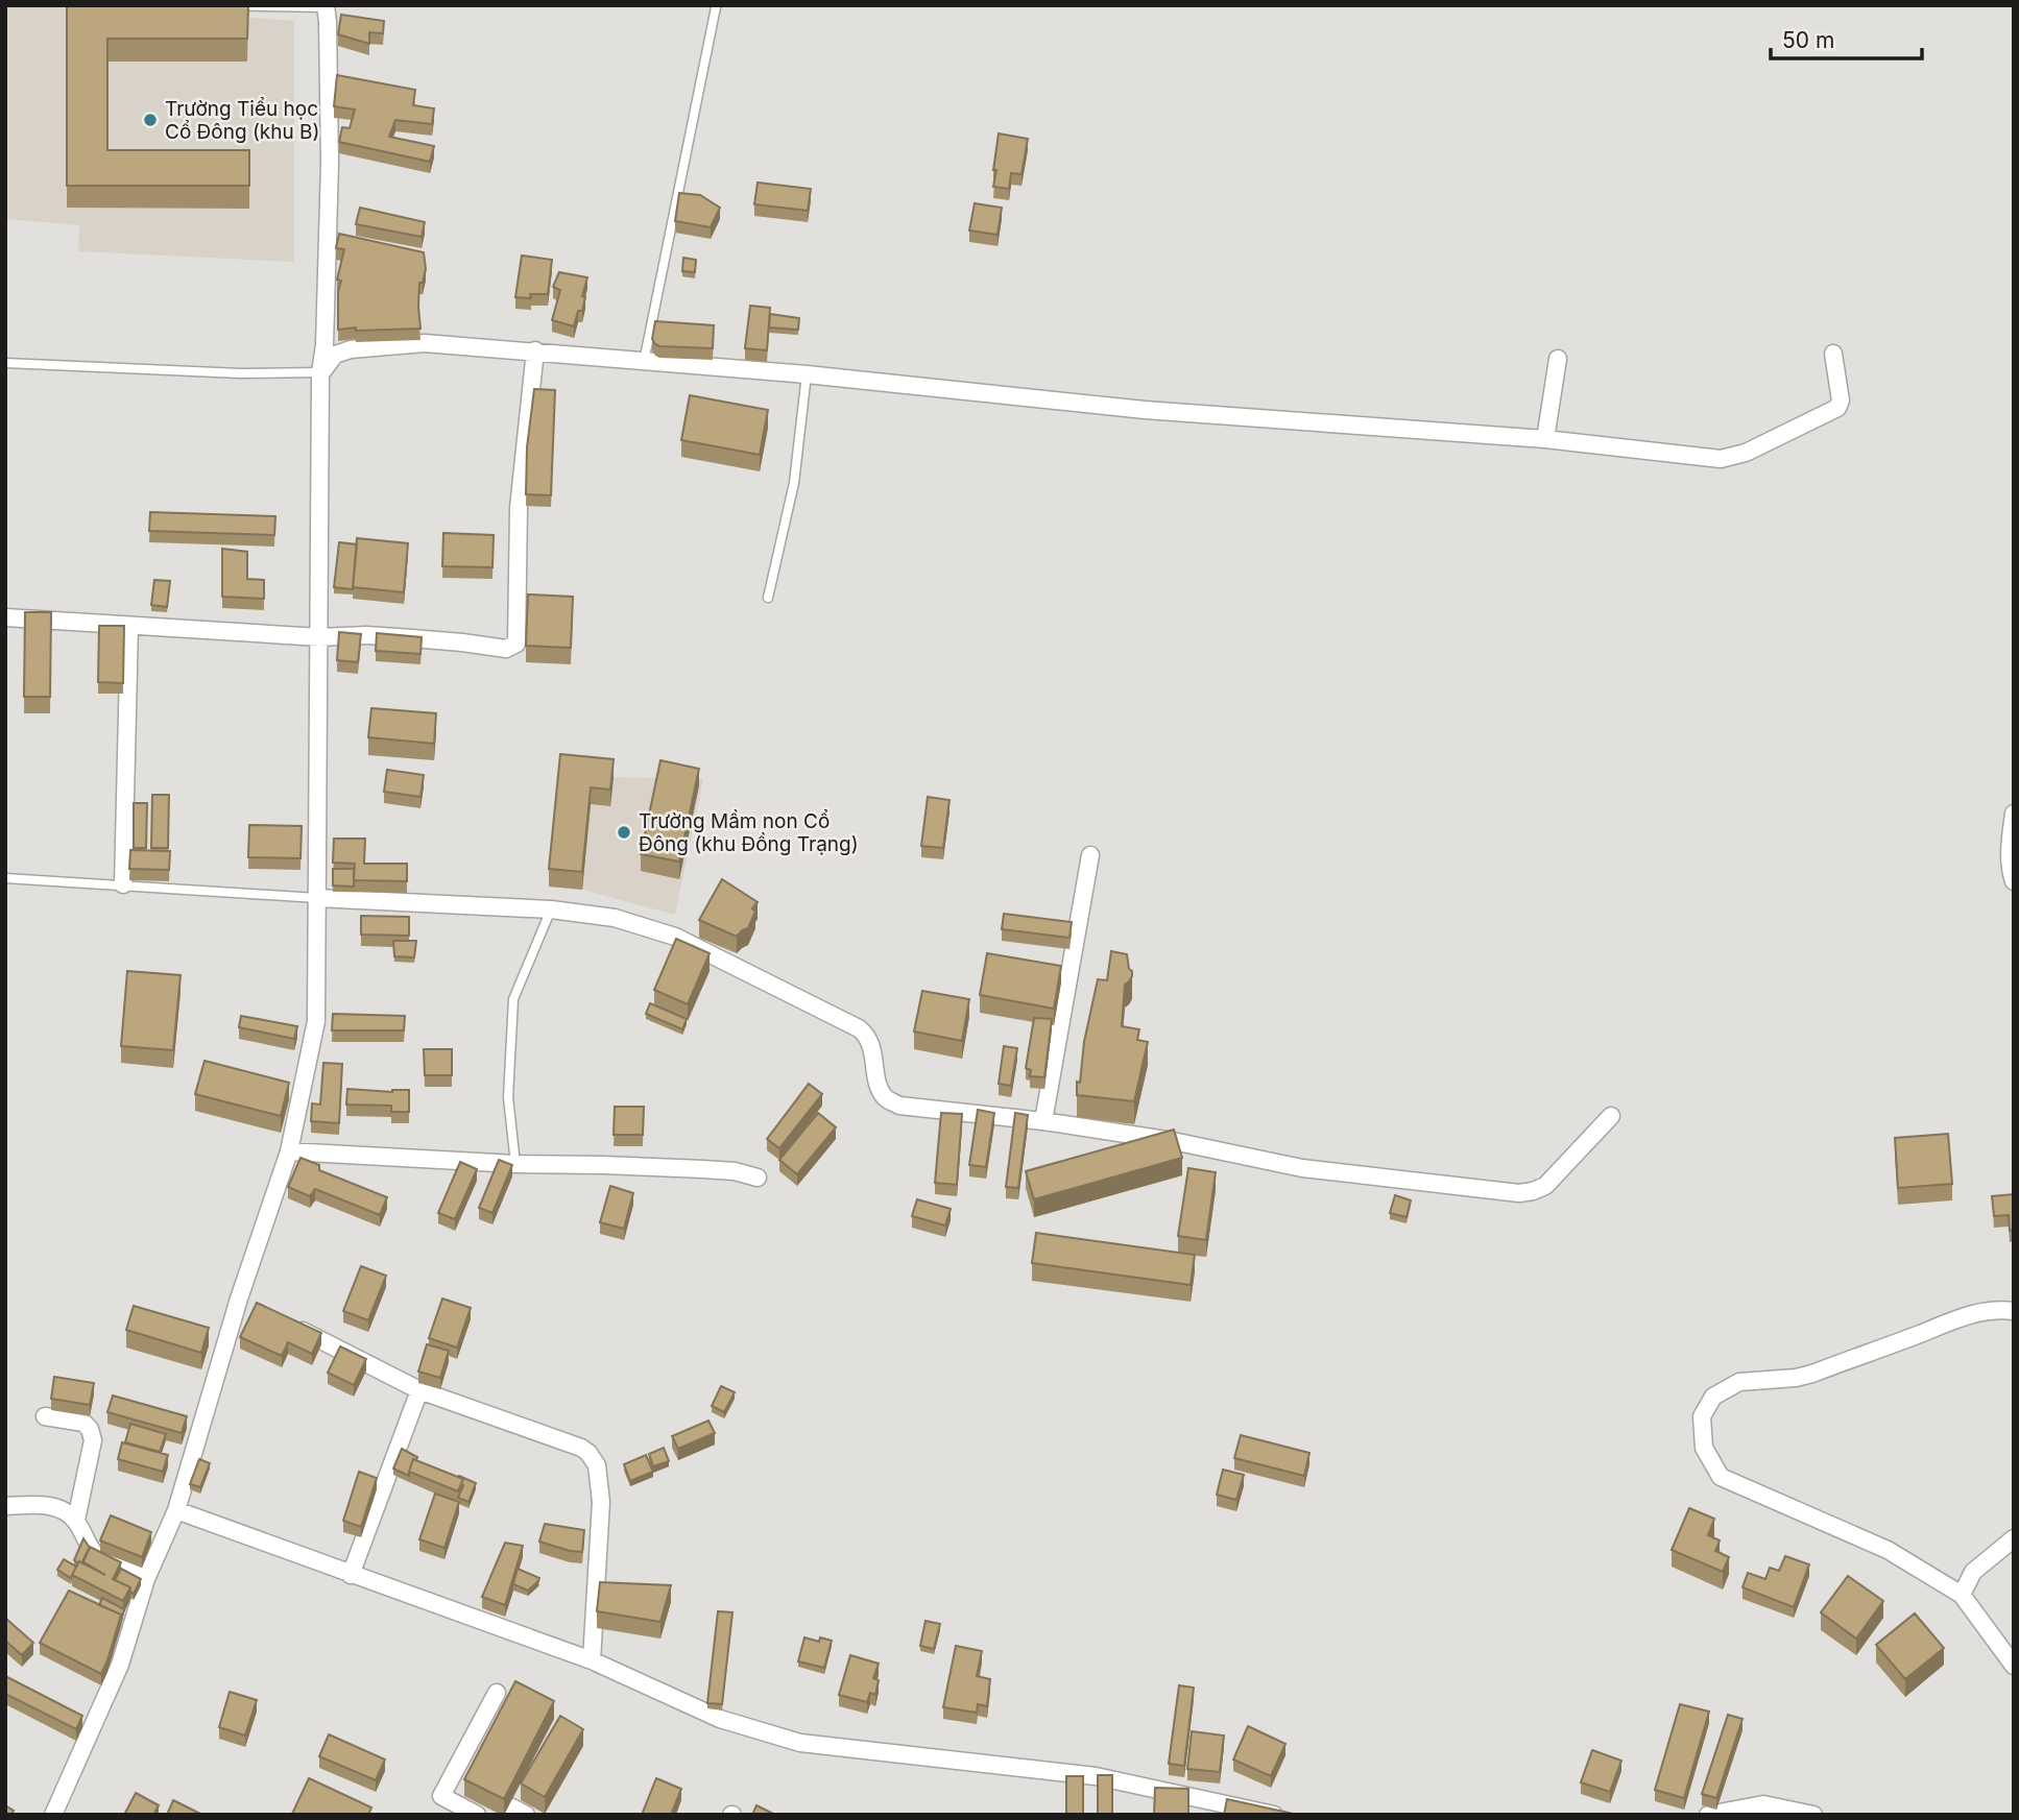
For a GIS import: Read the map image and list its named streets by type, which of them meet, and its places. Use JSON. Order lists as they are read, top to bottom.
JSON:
{
  "places": ["Trường Tiểu học Cổ Đông (khu B)", "Trường Mầm non Cổ Đông (khu Đồng Trạng)"],
  "scale_bar": "50 m"
}
